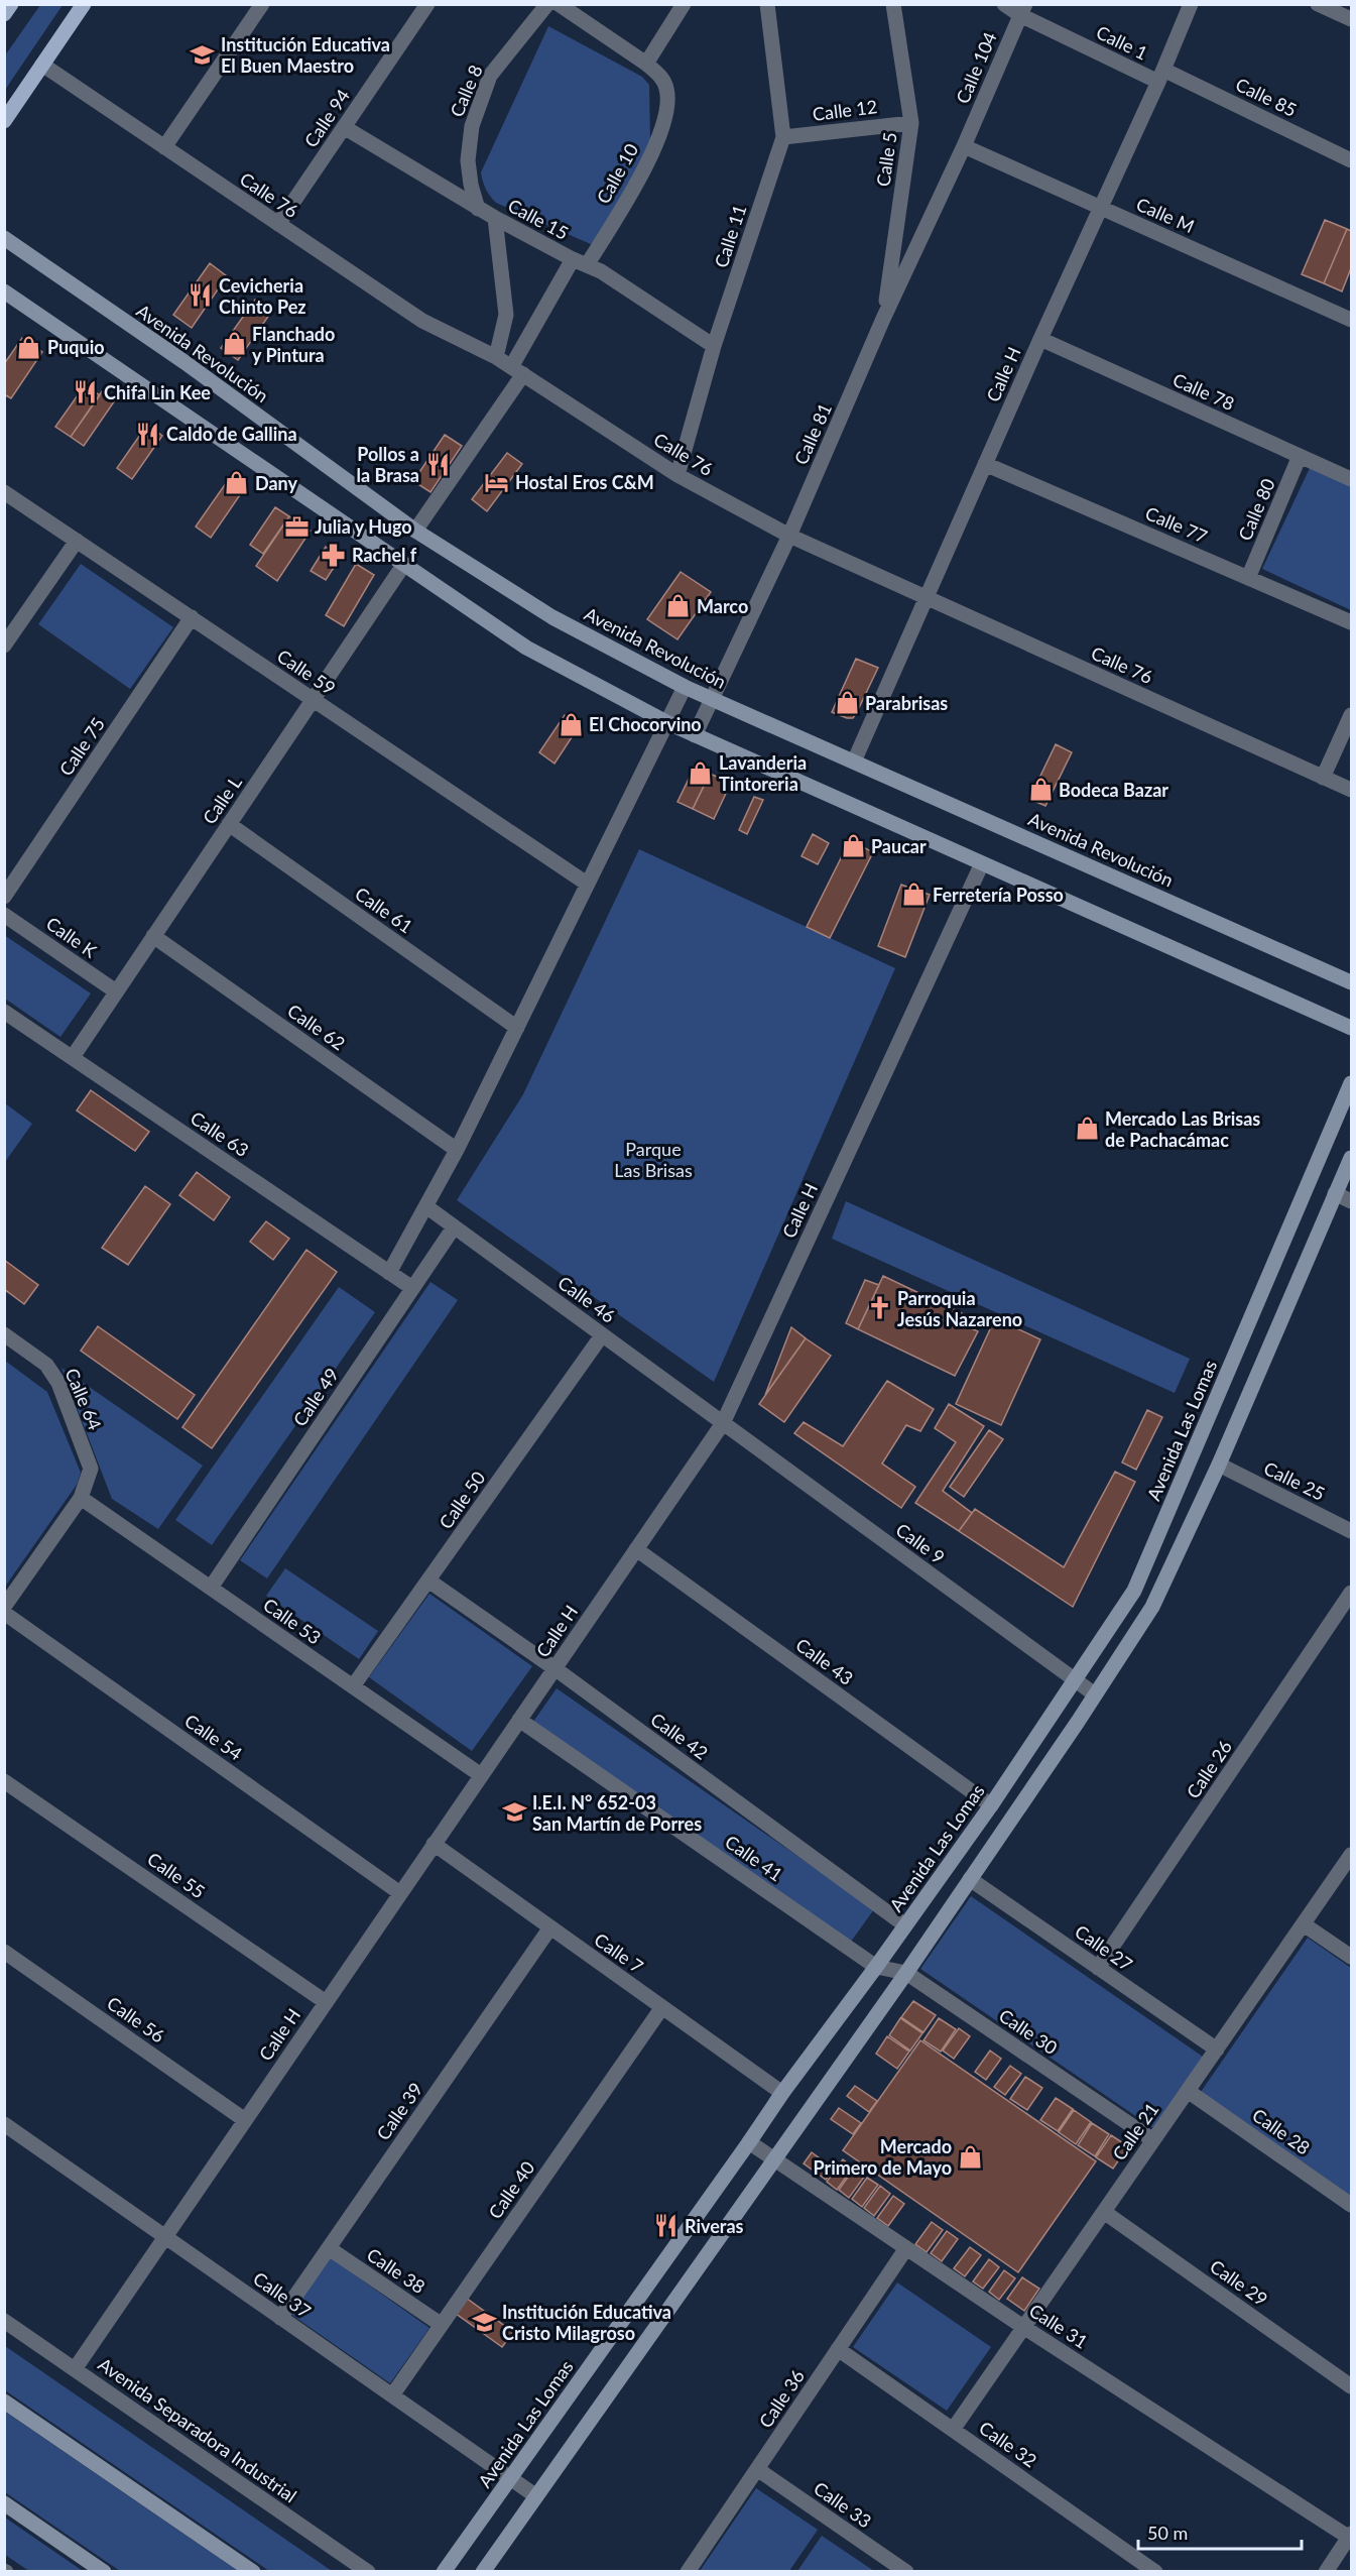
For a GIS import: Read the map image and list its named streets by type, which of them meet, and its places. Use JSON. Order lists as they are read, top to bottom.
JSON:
{
  "streets": {
    "street": [
      "Calle 1",
      "Calle 104",
      "Calle 8",
      "Calle 85",
      "Calle 12",
      "Calle 94",
      "Calle 5",
      "Calle 10",
      "Calle 76",
      "Calle M",
      "Calle 15",
      "Calle 11",
      "Avenida Revolución",
      "Calle H",
      "Calle 78",
      "Calle 81",
      "Calle 80",
      "Calle 77",
      "Calle 59",
      "Calle 75",
      "Calle L",
      "Calle 61",
      "Calle K",
      "Calle 62",
      "Calle 63",
      "Calle 46",
      "Calle 49",
      "Calle 64",
      "Avenida Las Lomas",
      "Calle 25",
      "Calle 50",
      "Calle 9",
      "Calle 53",
      "Calle 43",
      "Calle 42",
      "Calle 54",
      "Calle 26",
      "Calle 41",
      "Calle 55",
      "Calle 27",
      "Calle 7",
      "Calle 56",
      "Calle 30",
      "Calle 39",
      "Calle 21",
      "Calle 28",
      "Calle 40",
      "Calle 38",
      "Calle 29",
      "Calle 37",
      "Calle 31",
      "Calle 36",
      "Avenida Separadora Industrial",
      "Calle 32",
      "Calle 33"
    ]
  },
  "crossings": [
    ["Calle 1", "Calle 104"],
    ["Calle 1", "Calle 85"],
    ["Calle 1", "Calle H"],
    ["Calle 104", "Calle M"],
    ["Calle 104", "Calle 81"],
    ["Calle 8", "Calle 15"],
    ["Calle 85", "Calle H"],
    ["Calle 12", "Calle 5"],
    ["Calle 12", "Calle 11"],
    ["Calle 94", "Calle 76"],
    ["Calle 94", "Calle 15"],
    ["Calle 5", "Calle 81"],
    ["Calle 10", "Calle 76"],
    ["Calle 10", "Calle 15"],
    ["Calle 10", "Avenida Revolución"],
    ["Calle 76", "Calle 11"],
    ["Calle 76", "Calle H"],
    ["Calle 76", "Calle 81"],
    ["Calle M", "Calle H"],
    ["Calle M", "Calle 81"],
    ["Calle 15", "Calle 11"],
    ["Avenida Revolución", "Calle H"],
    ["Avenida Revolución", "Calle 81"],
    ["Calle H", "Calle 78"],
    ["Calle H", "Calle 77"],
    ["Calle H", "Calle 46"],
    ["Calle H", "Calle 9"],
    ["Calle H", "Calle 53"],
    ["Calle H", "Calle 43"],
    ["Calle H", "Calle 42"],
    ["Calle H", "Calle 54"],
    ["Calle H", "Calle 41"],
    ["Calle H", "Calle 55"],
    ["Calle H", "Calle 7"],
    ["Calle H", "Calle 56"],
    ["Calle H", "Calle 37"],
    ["Calle H", "Avenida Separadora Industrial"],
    ["Calle 78", "Calle 80"],
    ["Calle 80", "Calle 77"],
    ["Calle 59", "Calle 75"],
    ["Calle 59", "Calle L"],
    ["Calle L", "Calle 61"],
    ["Calle L", "Calle K"],
    ["Calle L", "Calle 62"],
    ["Calle L", "Calle 63"],
    ["Calle 63", "Calle 49"],
    ["Calle 46", "Calle 49"],
    ["Calle 46", "Calle 50"],
    ["Calle 46", "Calle 9"],
    ["Calle 49", "Calle 53"],
    ["Calle 64", "Calle 53"],
    ["Avenida Las Lomas", "Calle 9"],
    ["Avenida Las Lomas", "Calle 43"],
    ["Avenida Las Lomas", "Calle 42"],
    ["Avenida Las Lomas", "Calle 41"],
    ["Avenida Las Lomas", "Calle 7"],
    ["Avenida Las Lomas", "Calle 30"],
    ["Avenida Las Lomas", "Calle 37"],
    ["Avenida Las Lomas", "Calle 31"],
    ["Calle 50", "Calle 53"],
    ["Calle 50", "Calle 42"],
    ["Calle 26", "Calle 27"],
    ["Calle 41", "Calle 30"],
    ["Calle 27", "Calle 21"],
    ["Calle 7", "Calle 39"],
    ["Calle 7", "Calle 40"],
    ["Calle 30", "Calle 21"],
    ["Calle 39", "Calle 38"],
    ["Calle 39", "Calle 37"],
    ["Calle 21", "Calle 28"],
    ["Calle 21", "Calle 29"],
    ["Calle 21", "Calle 31"],
    ["Calle 21", "Calle 32"],
    ["Calle 40", "Calle 38"],
    ["Calle 40", "Calle 37"],
    ["Calle 31", "Calle 36"],
    ["Calle 36", "Calle 32"],
    ["Calle 36", "Calle 33"]
  ],
  "parks": ["Parque Las Brisas"],
  "places": {
    "school or university": ["Institución Educativa El Buen Maestro", "I.E.I. N° 652-03 San Martín de Porres", "Institución Educativa Cristo Milagroso"],
    "restaurant": [
      "Cevicheria Chinto Pez",
      "Chifa Lin Kee",
      "Caldo de Gallina",
      "Pollos a la Brasa",
      "Riveras"
    ],
    "shop": [
      "Flanchado y Pintura",
      "Puquio",
      "Dany",
      "Marco",
      "Parabrisas",
      "El Chocorvino",
      "Lavanderia Tintoreria",
      "Bodeca Bazar",
      "Paucar",
      "Ferretería Posso",
      "Mercado Las Brisas de Pachacámac",
      "Mercado Primero de Mayo"
    ],
    "hotel": ["Hostal Eros C&M"],
    "office": ["Julia y Hugo"],
    "pharmacy": ["Rachel f"],
    "church": ["Parroquia Jesús Nazareno"]
  },
  "scale_bar": "50 m"
}
